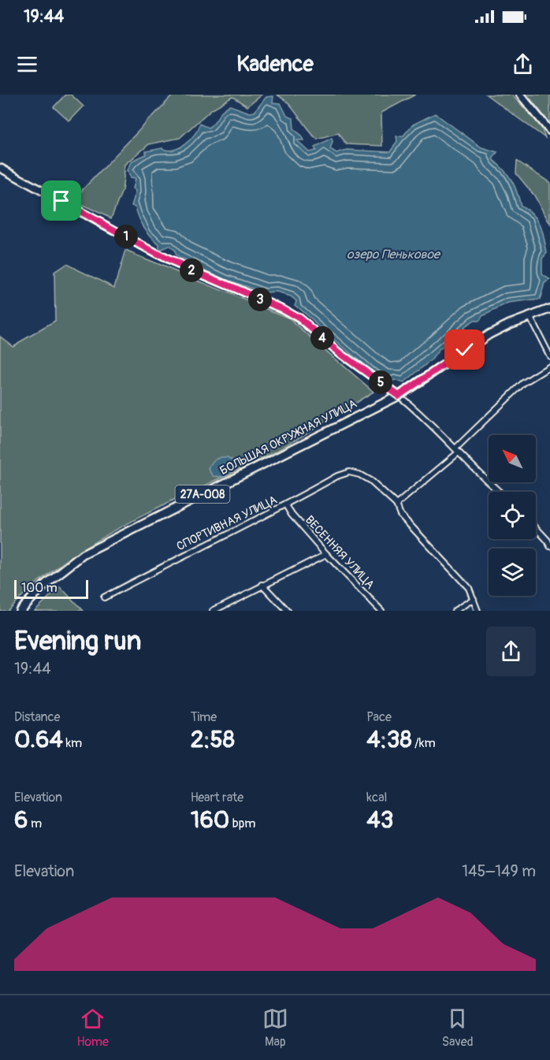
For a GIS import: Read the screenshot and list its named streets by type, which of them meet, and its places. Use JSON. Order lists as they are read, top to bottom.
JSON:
{
  "streets": {
    "main road": ["БОЛЬШАЯ ОКРУЖНАЯ УЛИЦА", "27А-008"],
    "street": ["СПОРТИВНАЯ УЛИЦА", "ВЕСЕННЯЯ УЛИЦА"]
  },
  "crossings": [
    ["СПОРТИВНАЯ УЛИЦА", "ВЕСЕННЯЯ УЛИЦА"]
  ],
  "water": ["озеро Пеньковое"],
  "scale_bar": "100 m",
  "north": "top left",
  "page": {
    "status": "19:44",
    "header": "Kadence",
    "pins": [
      "1",
      "2",
      "3",
      "4",
      "5"
    ],
    "scale": "100 m",
    "heading": ["Evening run", "19:44"],
    "stats": [
      ["Distance", "0.64 km"],
      ["Time", "2:58"],
      ["Pace", "4:38 /km"],
      ["Elevation", "6 m"],
      ["Heart rate", "160 bpm"],
      ["kcal", "43"]
    ],
    "chart": ["Elevation", "145–149 m"],
    "tabs": ["Home", "Map", "Saved"]
  }
}
